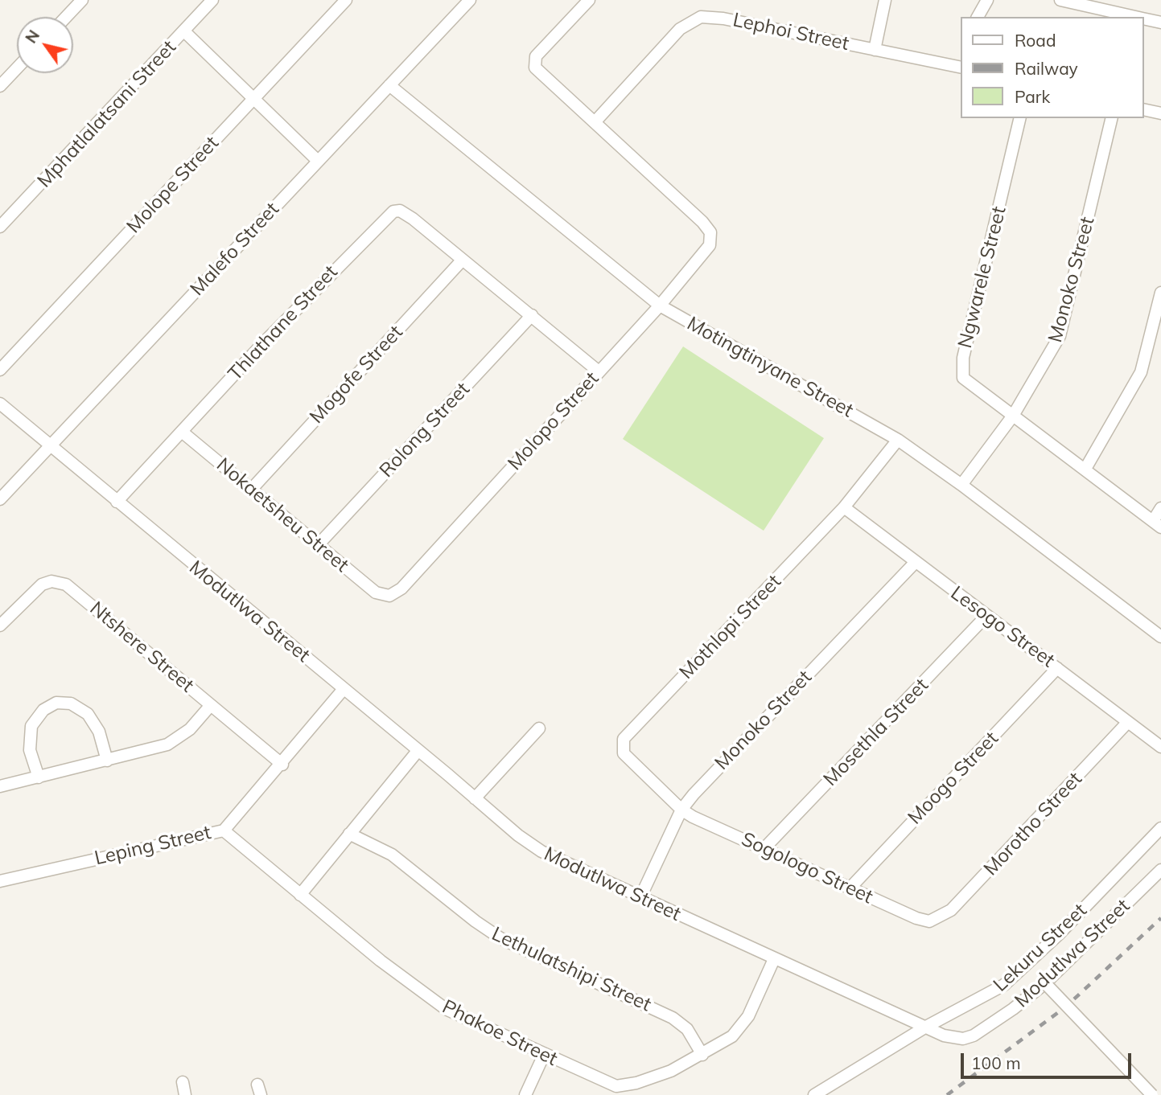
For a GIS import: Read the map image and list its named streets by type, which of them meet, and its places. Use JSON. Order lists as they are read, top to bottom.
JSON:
{
  "streets": {
    "street": [
      "Lephoi Street",
      "Mphatlalatsani Street",
      "Molope Street",
      "Malefo Street",
      "Ngwarele Street",
      "Monoko Street",
      "Thlathane Street",
      "Motingtinyane Street",
      "Mogofe Street",
      "Molopo Street",
      "Rolong Street",
      "Nokaetsheu Street",
      "Modutlwa Street",
      "Mothlopi Street",
      "Lesogo Street",
      "Ntshere Street",
      "Mosethla Street",
      "Moogo Street",
      "Morotho Street",
      "Leping Street",
      "Sogologo Street",
      "Lekuru Street",
      "Lethulatshipi Street",
      "Phakoe Street"
    ]
  },
  "crossings": [
    ["Lephoi Street", "Molopo Street"],
    ["Malefo Street", "Motingtinyane Street"],
    ["Malefo Street", "Modutlwa Street"],
    ["Ngwarele Street", "Monoko Street"],
    ["Monoko Street", "Motingtinyane Street"],
    ["Monoko Street", "Modutlwa Street"],
    ["Monoko Street", "Mothlopi Street"],
    ["Monoko Street", "Lesogo Street"],
    ["Monoko Street", "Sogologo Street"],
    ["Thlathane Street", "Mogofe Street"],
    ["Thlathane Street", "Nokaetsheu Street"],
    ["Thlathane Street", "Modutlwa Street"],
    ["Motingtinyane Street", "Molopo Street"],
    ["Motingtinyane Street", "Mothlopi Street"],
    ["Mogofe Street", "Nokaetsheu Street"],
    ["Molopo Street", "Nokaetsheu Street"],
    ["Rolong Street", "Nokaetsheu Street"],
    ["Modutlwa Street", "Leping Street"],
    ["Modutlwa Street", "Lekuru Street"],
    ["Modutlwa Street", "Phakoe Street"],
    ["Mothlopi Street", "Lesogo Street"],
    ["Mothlopi Street", "Sogologo Street"],
    ["Lesogo Street", "Mosethla Street"],
    ["Lesogo Street", "Moogo Street"],
    ["Lesogo Street", "Morotho Street"],
    ["Ntshere Street", "Leping Street"],
    ["Mosethla Street", "Sogologo Street"],
    ["Moogo Street", "Sogologo Street"],
    ["Morotho Street", "Sogologo Street"],
    ["Leping Street", "Phakoe Street"],
    ["Lethulatshipi Street", "Phakoe Street"]
  ],
  "legend": ["Road", "Railway", "Park"],
  "scale_bar": "100 m",
  "north": "top left"
}
